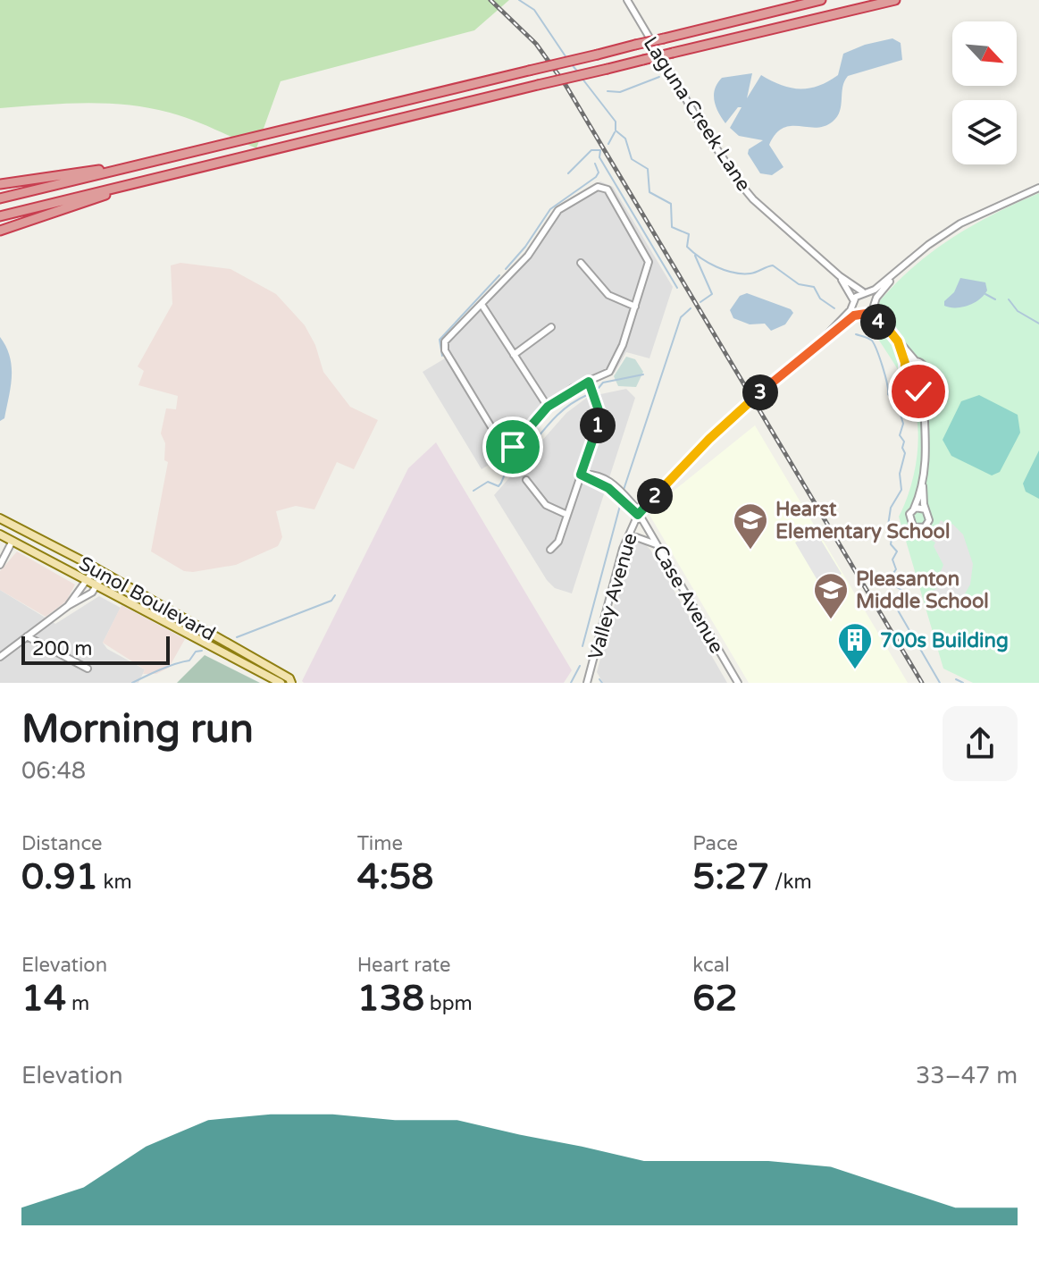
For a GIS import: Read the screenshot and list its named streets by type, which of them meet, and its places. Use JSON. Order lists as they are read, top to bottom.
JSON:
{
  "streets": {
    "main road": ["Sunol Boulevard"],
    "street": ["Laguna Creek Lane", "Valley Avenue", "Case Avenue"]
  },
  "crossings": [
    ["Laguna Creek Lane", "Valley Avenue"],
    ["Valley Avenue", "Case Avenue"]
  ],
  "places": {
    "school or university": ["Hearst Elementary School", "Pleasanton Middle School"],
    "building": ["700s Building"]
  },
  "scale_bar": "200 m",
  "north": "bottom right",
  "page": {
    "pins": [
      "4",
      "3",
      "1",
      "2"
    ],
    "scale": "200 m",
    "heading": ["Morning run", "06:48"],
    "stats": [
      ["Distance", "0.91 km"],
      ["Time", "4:58"],
      ["Pace", "5:27 /km"],
      ["Elevation", "14 m"],
      ["Heart rate", "138 bpm"],
      ["kcal", "62"]
    ],
    "chart": ["Elevation", "33–47 m"]
  }
}
